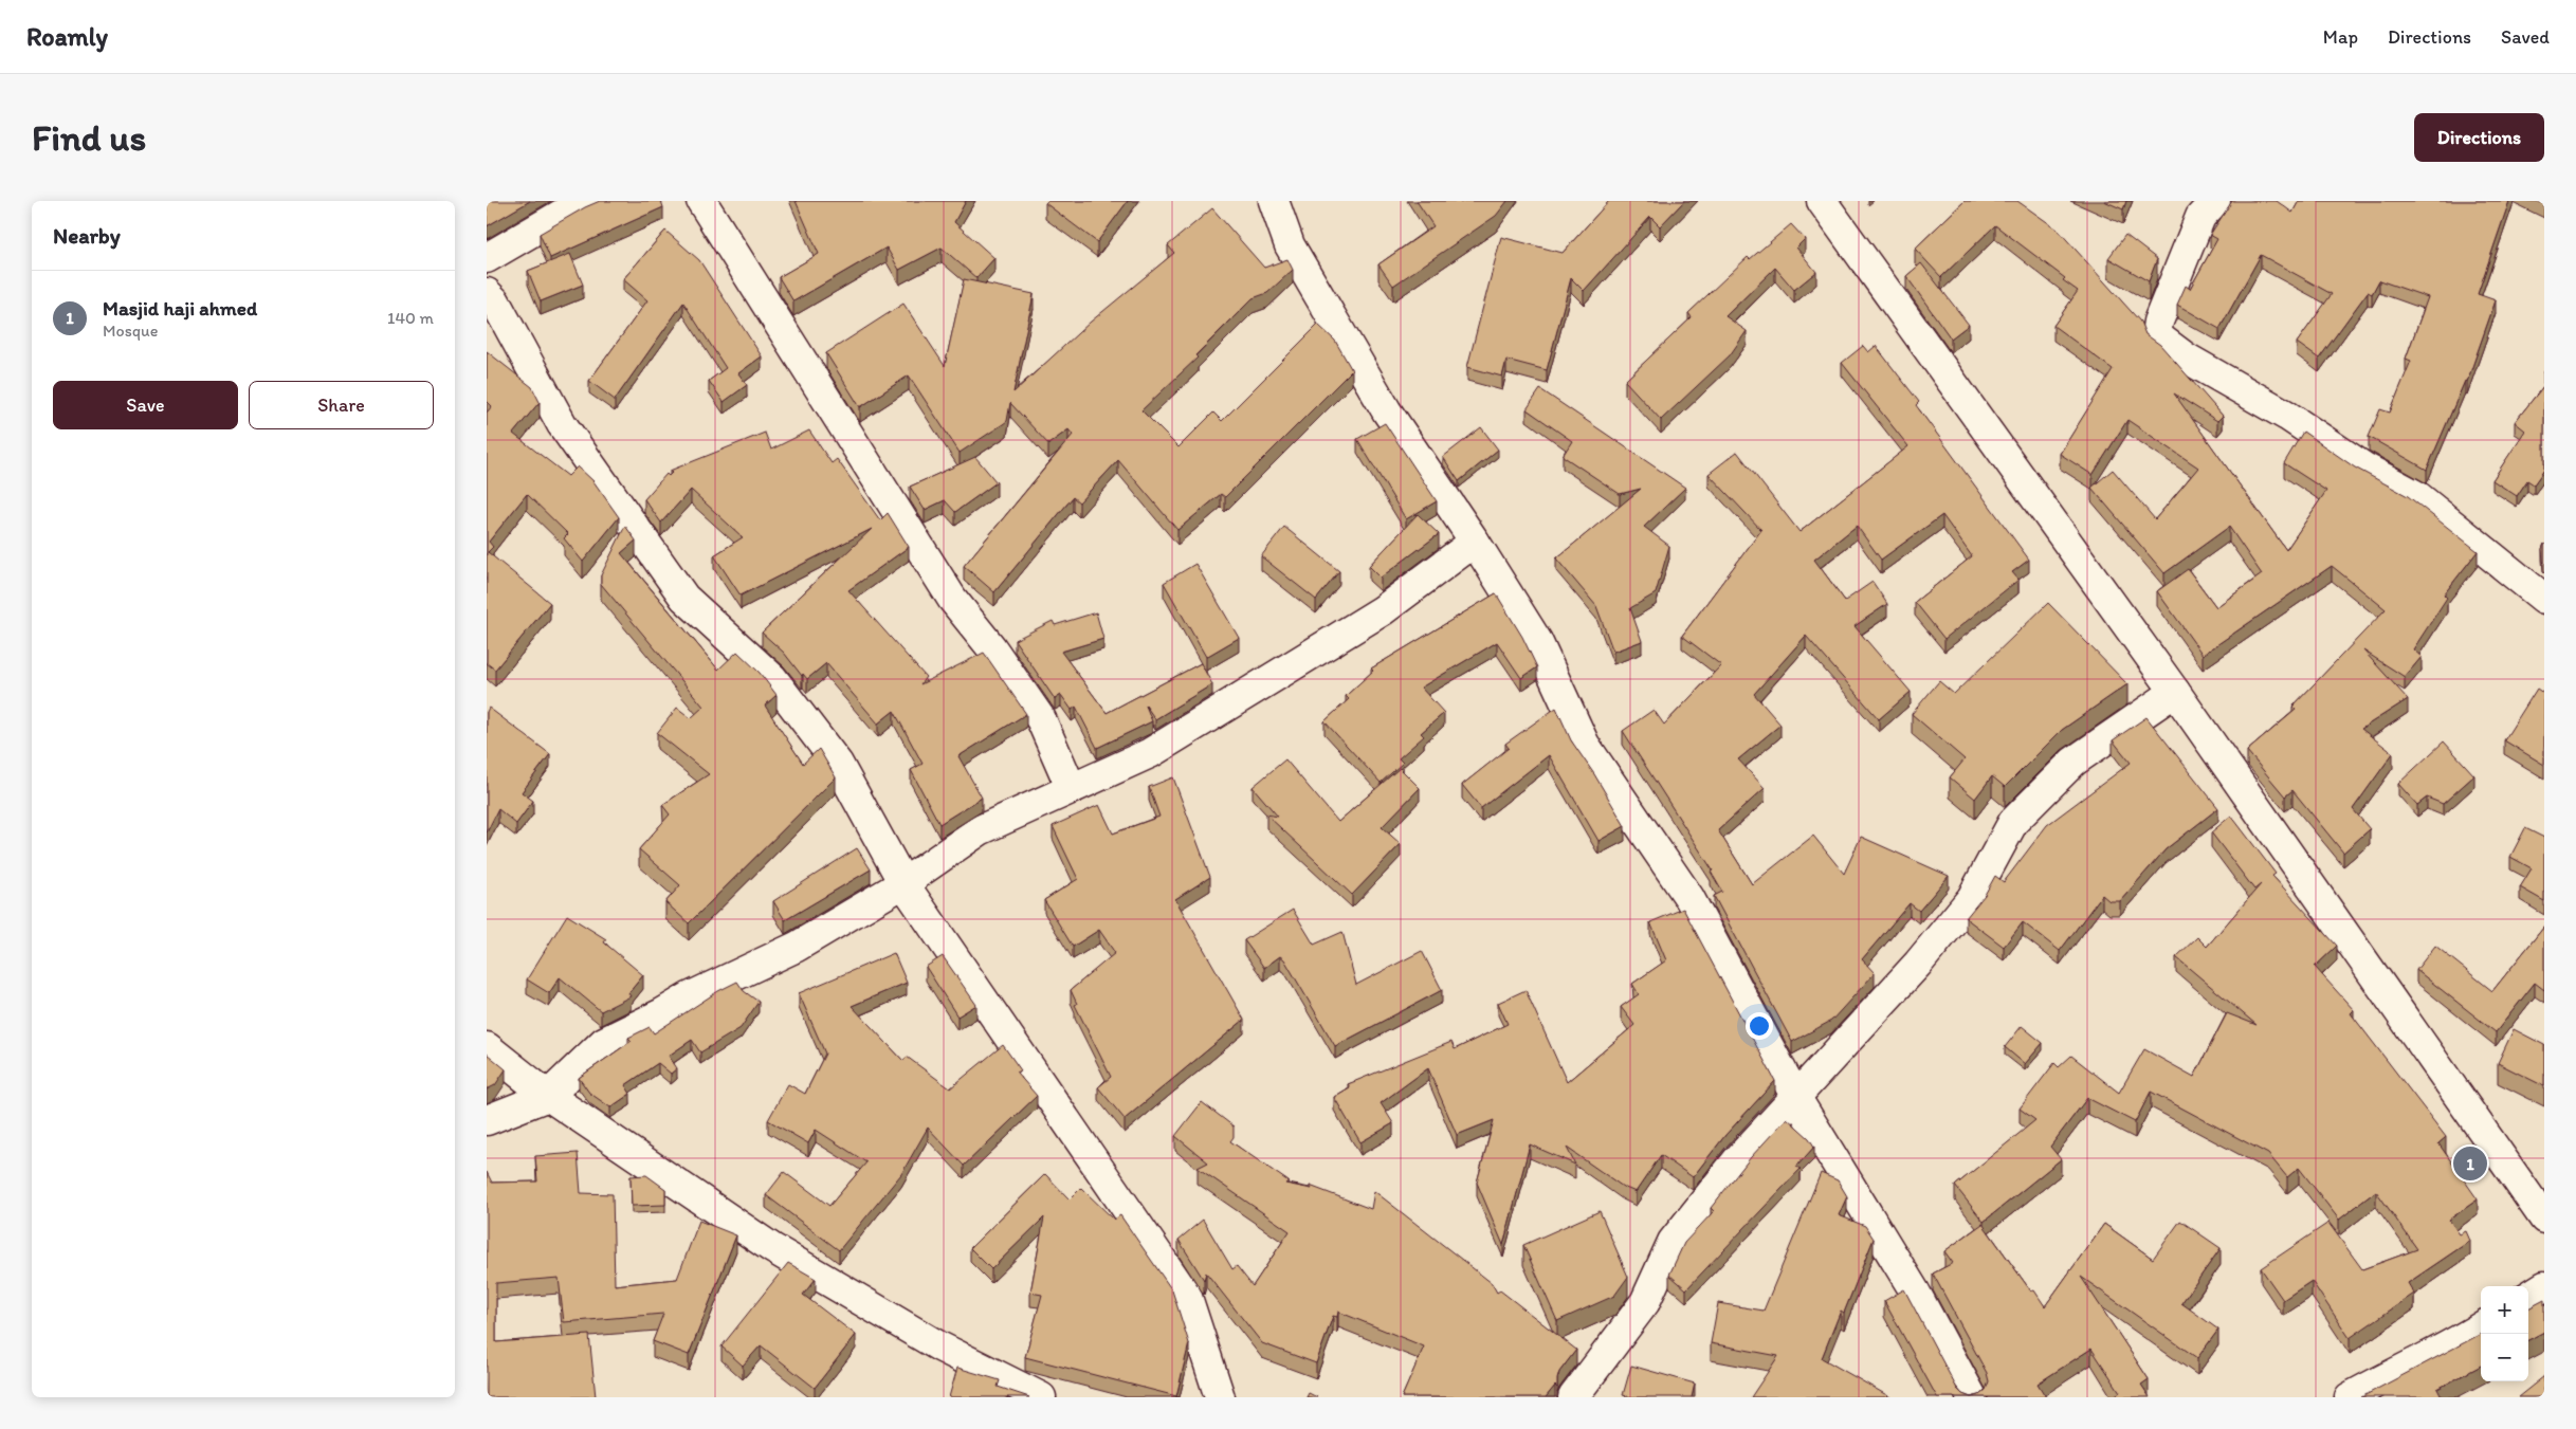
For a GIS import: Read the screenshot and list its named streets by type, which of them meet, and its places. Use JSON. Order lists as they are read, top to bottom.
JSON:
{
  "page": {
    "header": "Roamly",
    "nav": ["Map", "Directions", "Saved"],
    "buttons": [
      "Directions",
      ["Save", "Share"]
    ],
    "title": "Find us",
    "heading": "Nearby",
    "list": [
      {
        "mark": "1",
        "name": "Masjid haji ahmed",
        "note": "Mosque",
        "value": "140 m"
      }
    ],
    "pins": "1",
    "map_buttons": ["+", "−"]
  }
}
